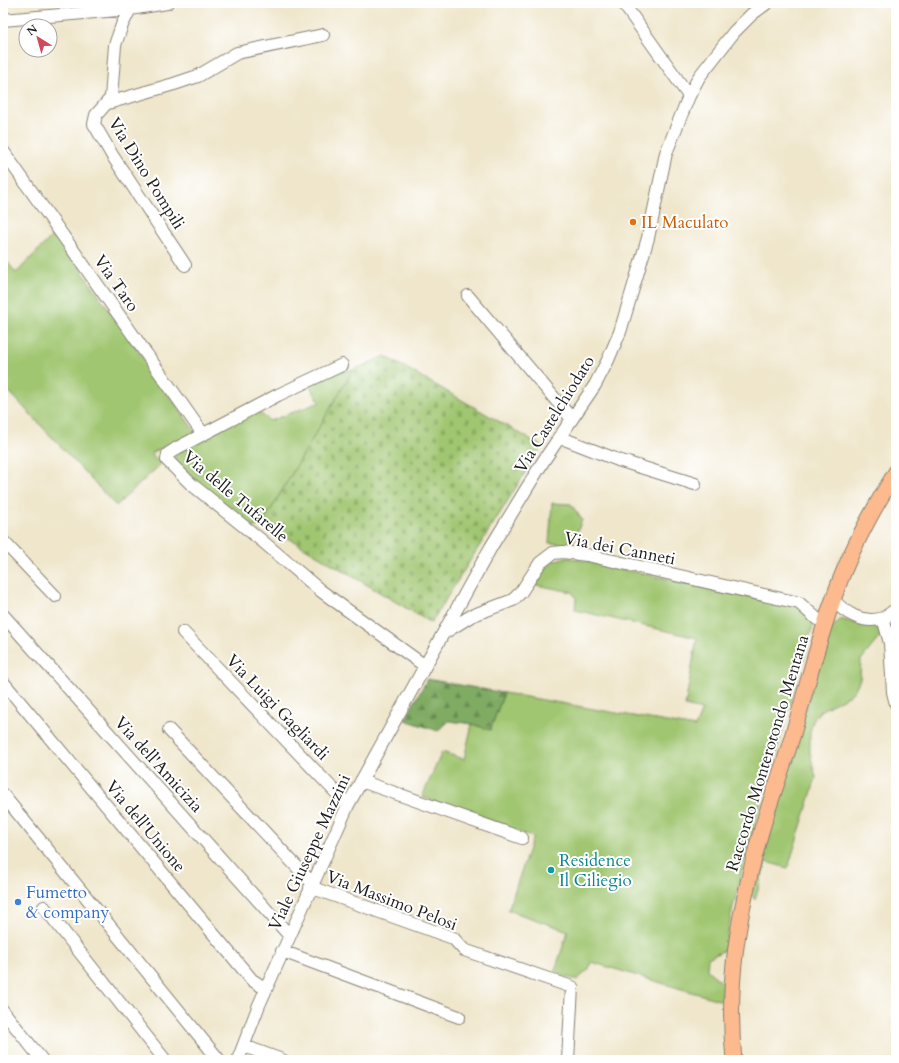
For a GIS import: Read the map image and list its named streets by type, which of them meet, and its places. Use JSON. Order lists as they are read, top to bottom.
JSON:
{
  "streets": {
    "main road": ["Raccordo Monterotondo Mentana"],
    "street": [
      "Via Dino Pompili",
      "Via Taro",
      "Via Castelchiodato",
      "Via delle Tufarelle",
      "Via dei Canneti",
      "Via Luigi Gagliardi",
      "Via dell'Amicizia",
      "Via dell'Unione",
      "Viale Giuseppe Mazzini",
      "Via Massimo Pelosi"
    ]
  },
  "crossings": [
    ["Via Taro", "Via delle Tufarelle"],
    ["Via Castelchiodato", "Via delle Tufarelle"],
    ["Via Castelchiodato", "Via dei Canneti"],
    ["Via Castelchiodato", "Viale Giuseppe Mazzini"],
    ["Via delle Tufarelle", "Viale Giuseppe Mazzini"],
    ["Via Luigi Gagliardi", "Viale Giuseppe Mazzini"],
    ["Via dell'Amicizia", "Viale Giuseppe Mazzini"],
    ["Via dell'Unione", "Viale Giuseppe Mazzini"],
    ["Viale Giuseppe Mazzini", "Via Massimo Pelosi"]
  ],
  "places": ["IL Maculato", "Residence Il Ciliegio", "Fumetto & company"],
  "north": "top left"
}
